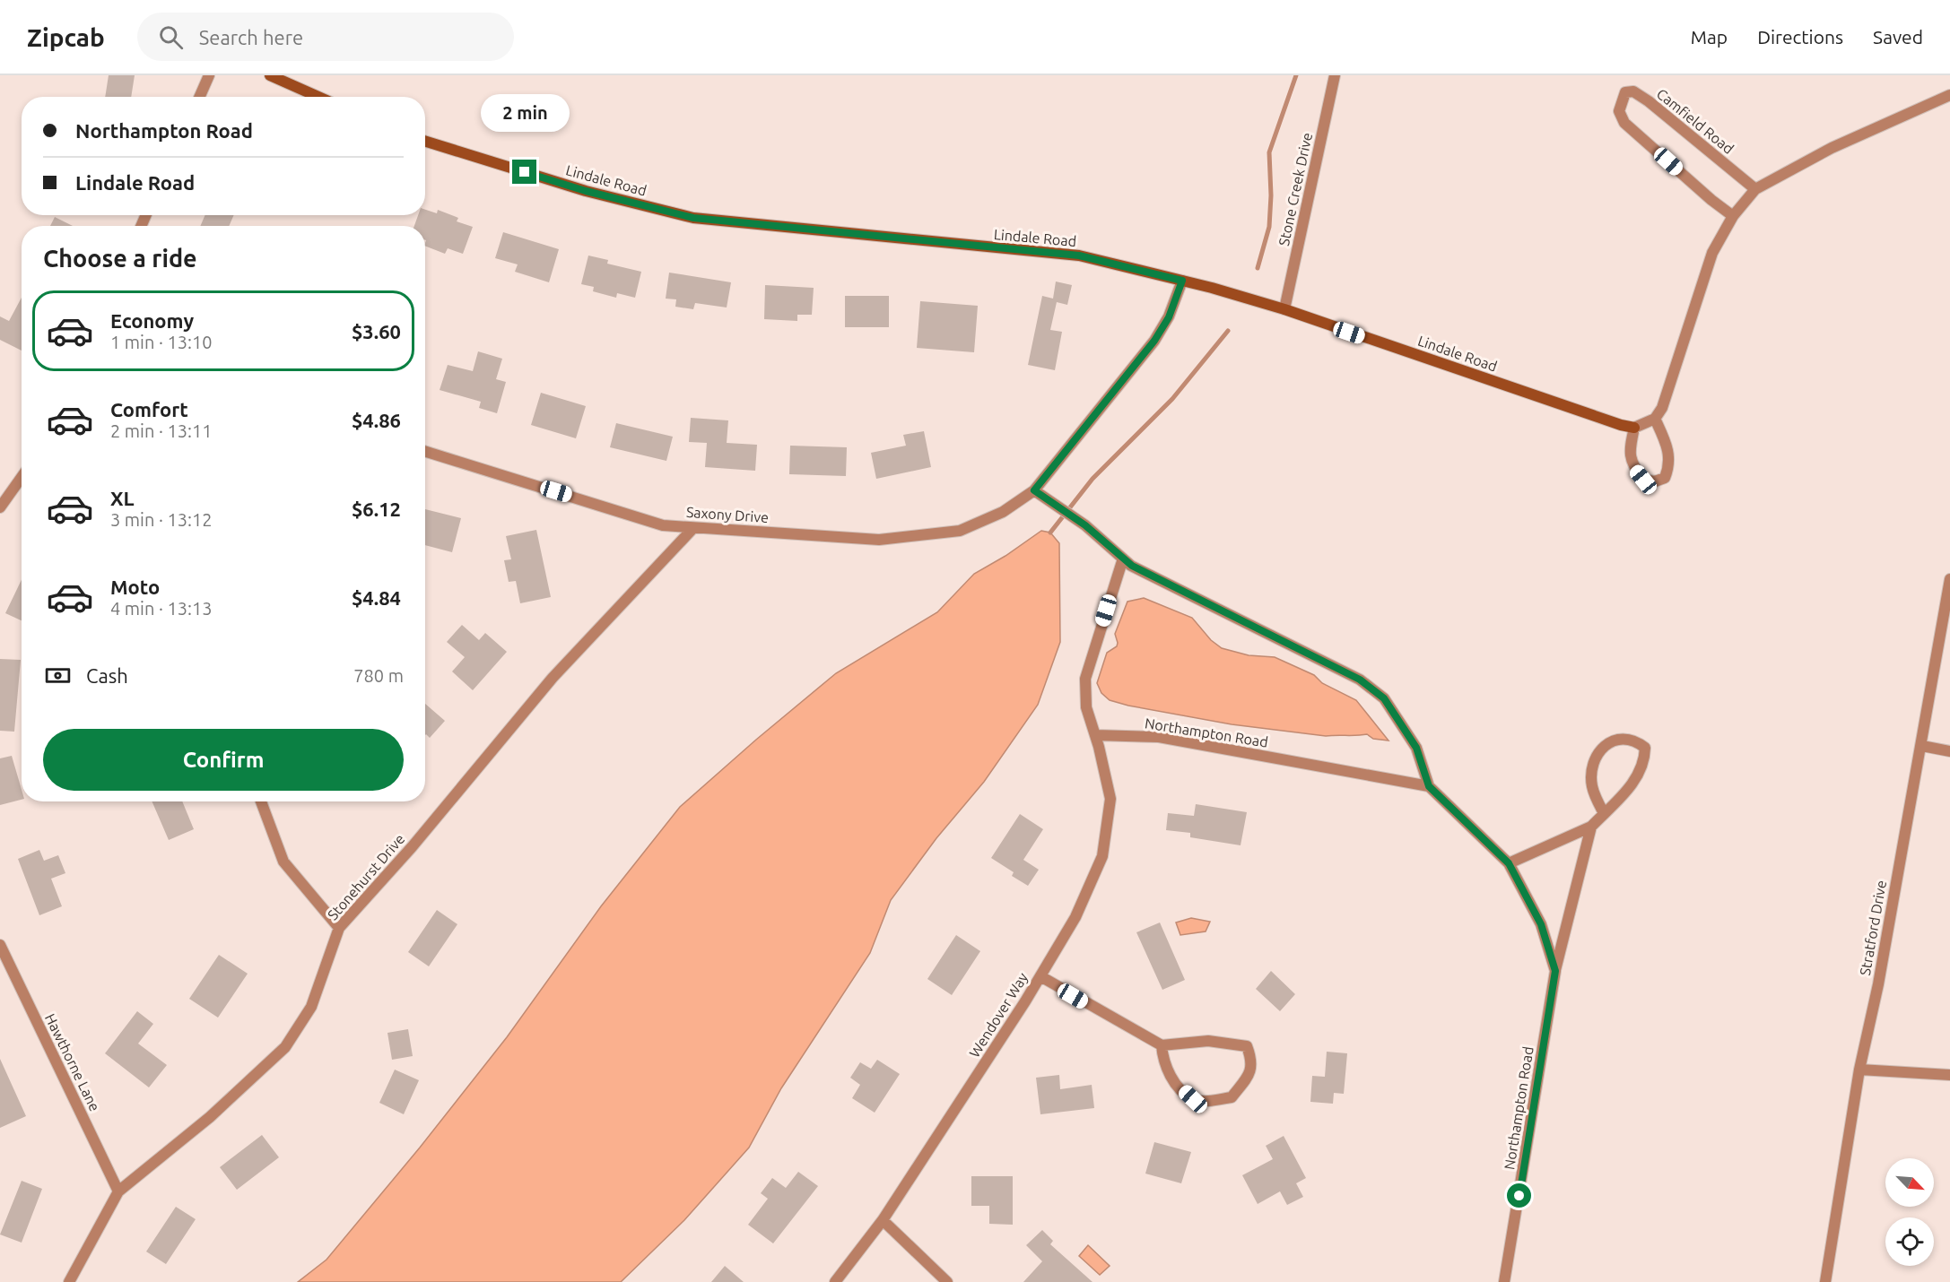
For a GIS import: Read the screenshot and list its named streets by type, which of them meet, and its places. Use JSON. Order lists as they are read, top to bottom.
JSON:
{
  "streets": {
    "street": [
      "Camfield Road",
      "Lindale Road",
      "Stone Creek Drive",
      "Saxony Drive",
      "Northampton Road",
      "Stonehurst Drive",
      "Stratford Drive",
      "Wendover Way",
      "Hawthorne Lane"
    ]
  },
  "crossings": [
    ["Lindale Road", "Stone Creek Drive"],
    ["Saxony Drive", "Northampton Road"],
    ["Saxony Drive", "Stonehurst Drive"],
    ["Northampton Road", "Wendover Way"],
    ["Stonehurst Drive", "Hawthorne Lane"]
  ],
  "north": "bottom right",
  "page": {
    "header": "Zipcab",
    "search": "Search here",
    "nav": ["Map", "Directions", "Saved"],
    "bubble": "2 min",
    "banner": ["Northampton Road", "Lindale Road"],
    "heading": "Choose a ride",
    "list": [
      {
        "name": "Economy",
        "note": "1 min · 13:10",
        "value": "$3.60"
      },
      {
        "name": "Comfort",
        "note": "2 min · 13:11",
        "value": "$4.86"
      },
      {
        "name": "XL",
        "note": "3 min · 13:12",
        "value": "$6.12"
      },
      {
        "name": "Moto",
        "note": "4 min · 13:13",
        "value": "$4.84"
      }
    ],
    "pay": ["Cash", "780 m"],
    "buttons": "Confirm"
  }
}
